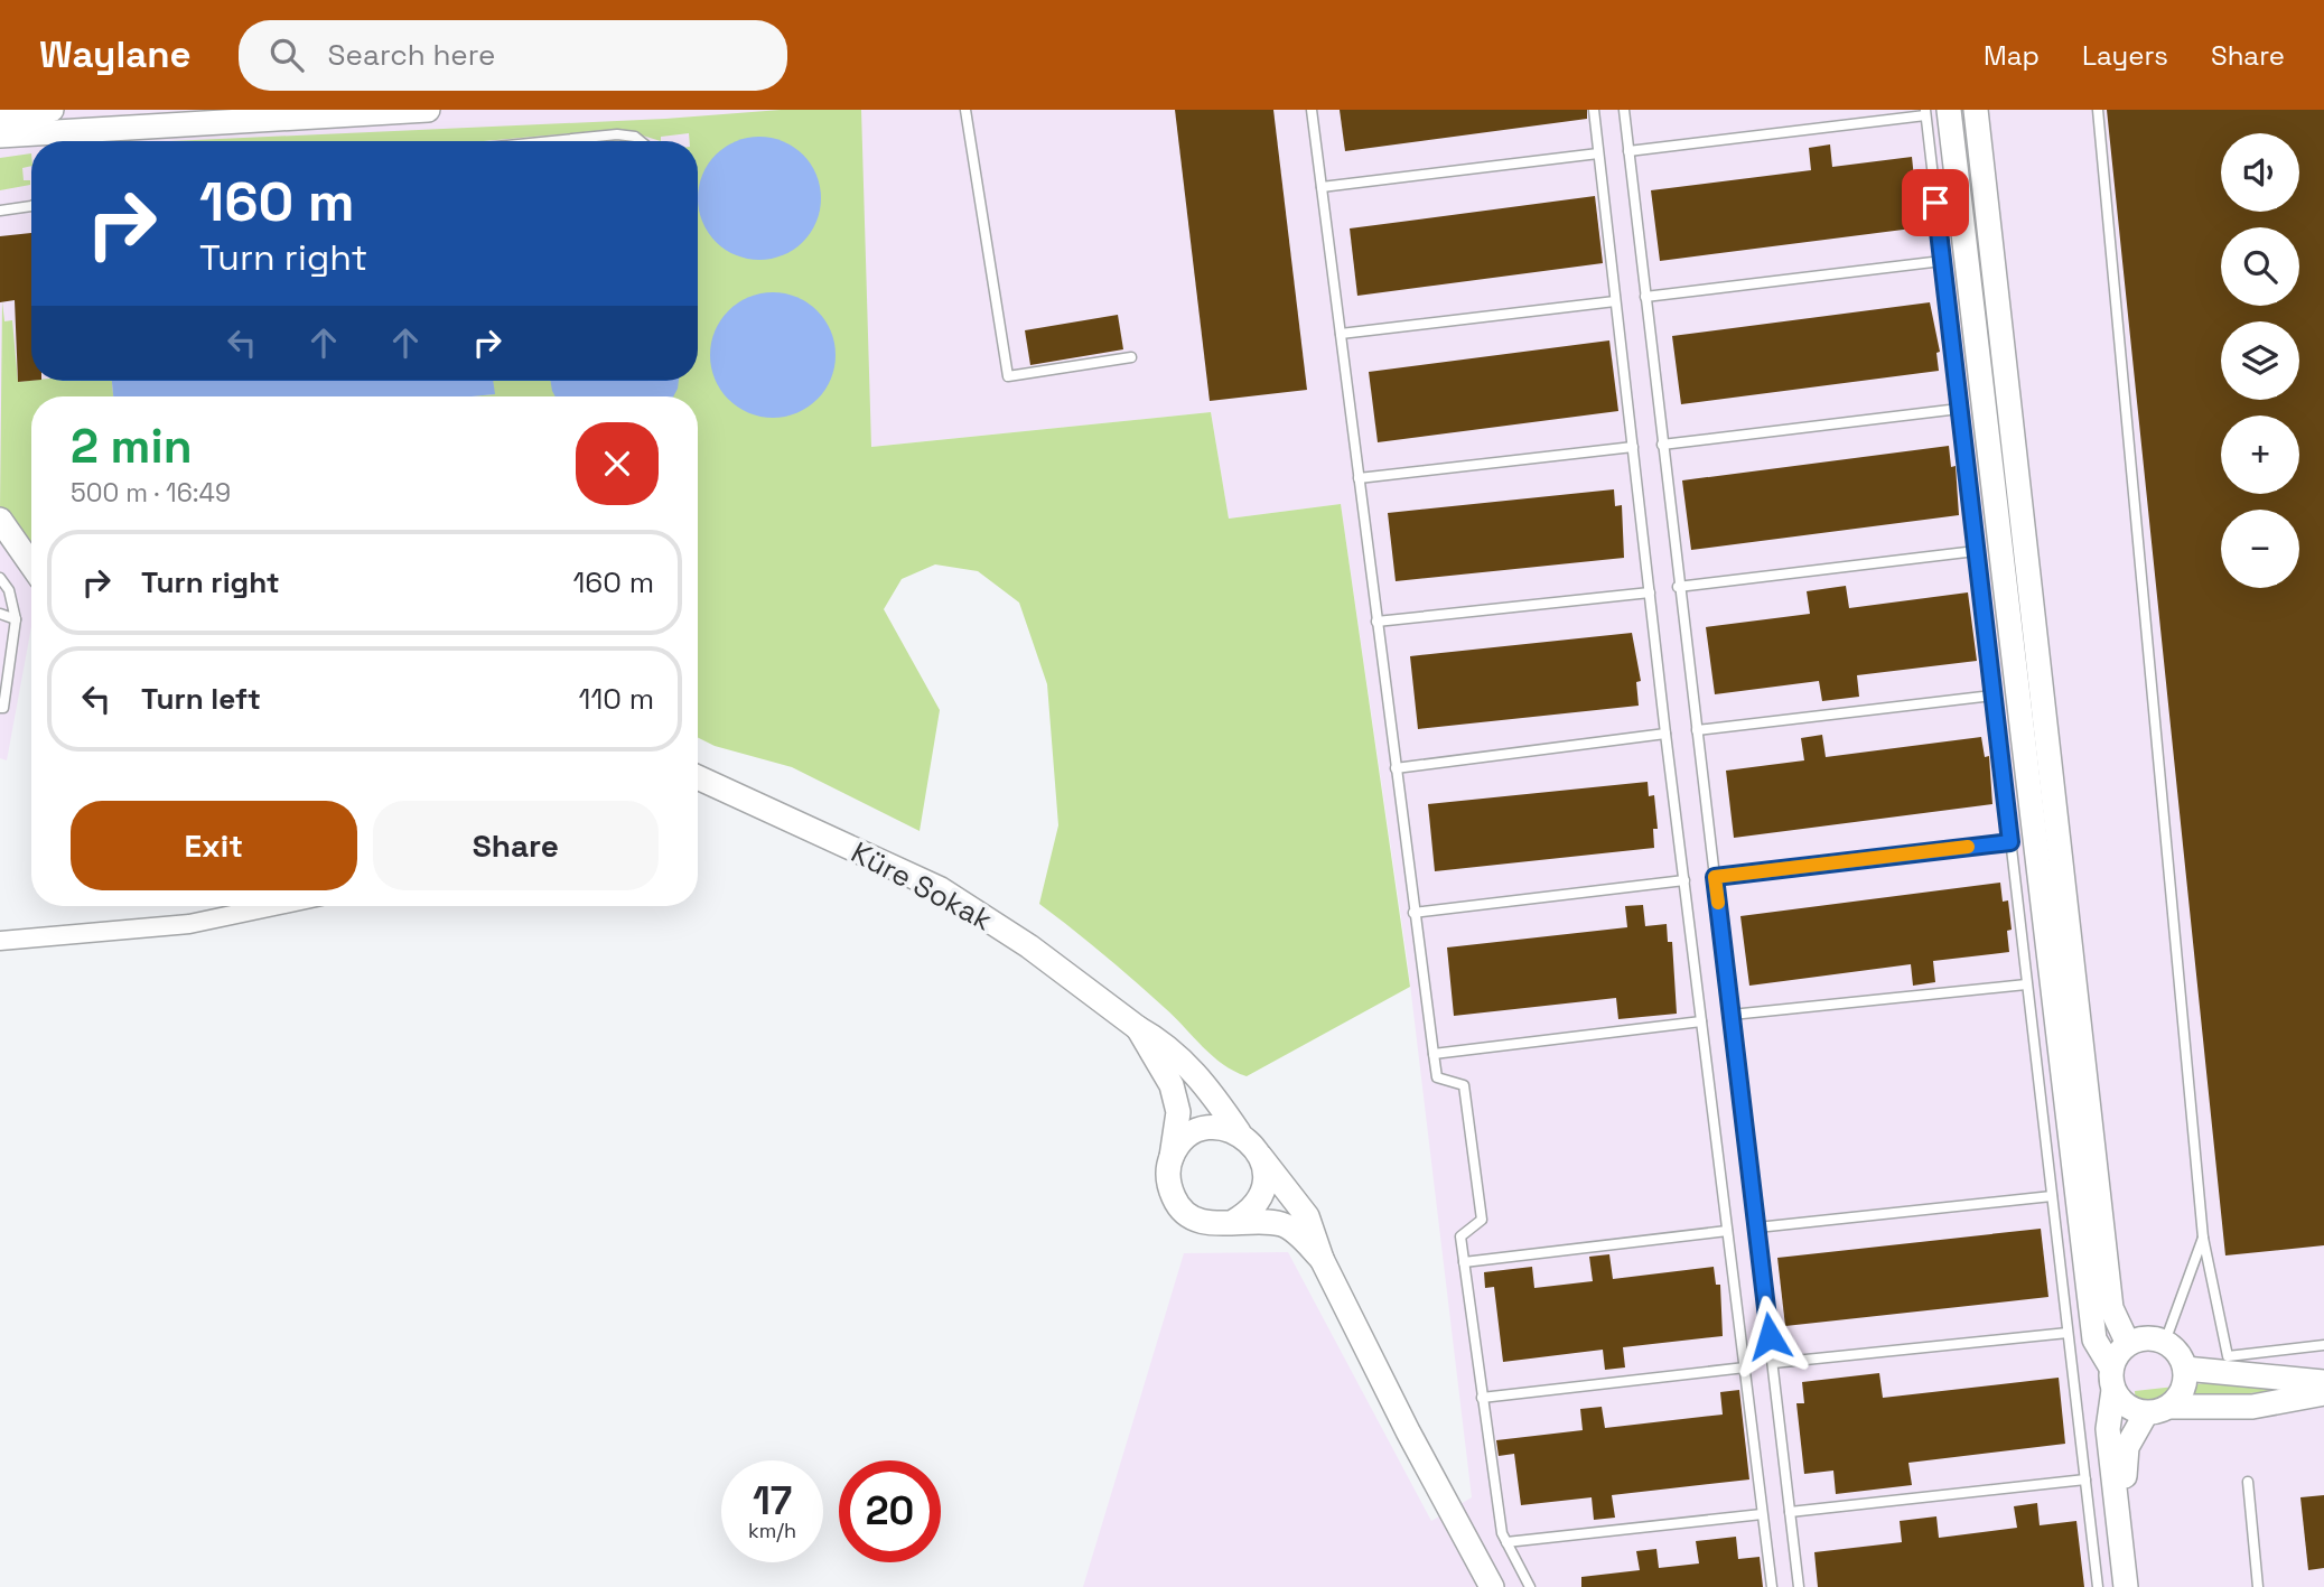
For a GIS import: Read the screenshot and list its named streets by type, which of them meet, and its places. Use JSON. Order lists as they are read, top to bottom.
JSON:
{
  "streets": {
    "main road": ["Küre Sokak"]
  },
  "page": {
    "header": "Waylane",
    "search": "Search here",
    "nav": ["Map", "Layers", "Share"],
    "map_buttons": ["+", "−"],
    "turn": ["160 m", "Turn right"],
    "heading": ["2 min", "500 m · 16:49"],
    "list": [
      {
        "name": "Turn right",
        "value": "160 m"
      },
      {
        "name": "Turn left",
        "value": "110 m"
      }
    ],
    "buttons": ["Exit", "Share"],
    "speed": "17 km/h",
    "limit": "20"
  }
}
